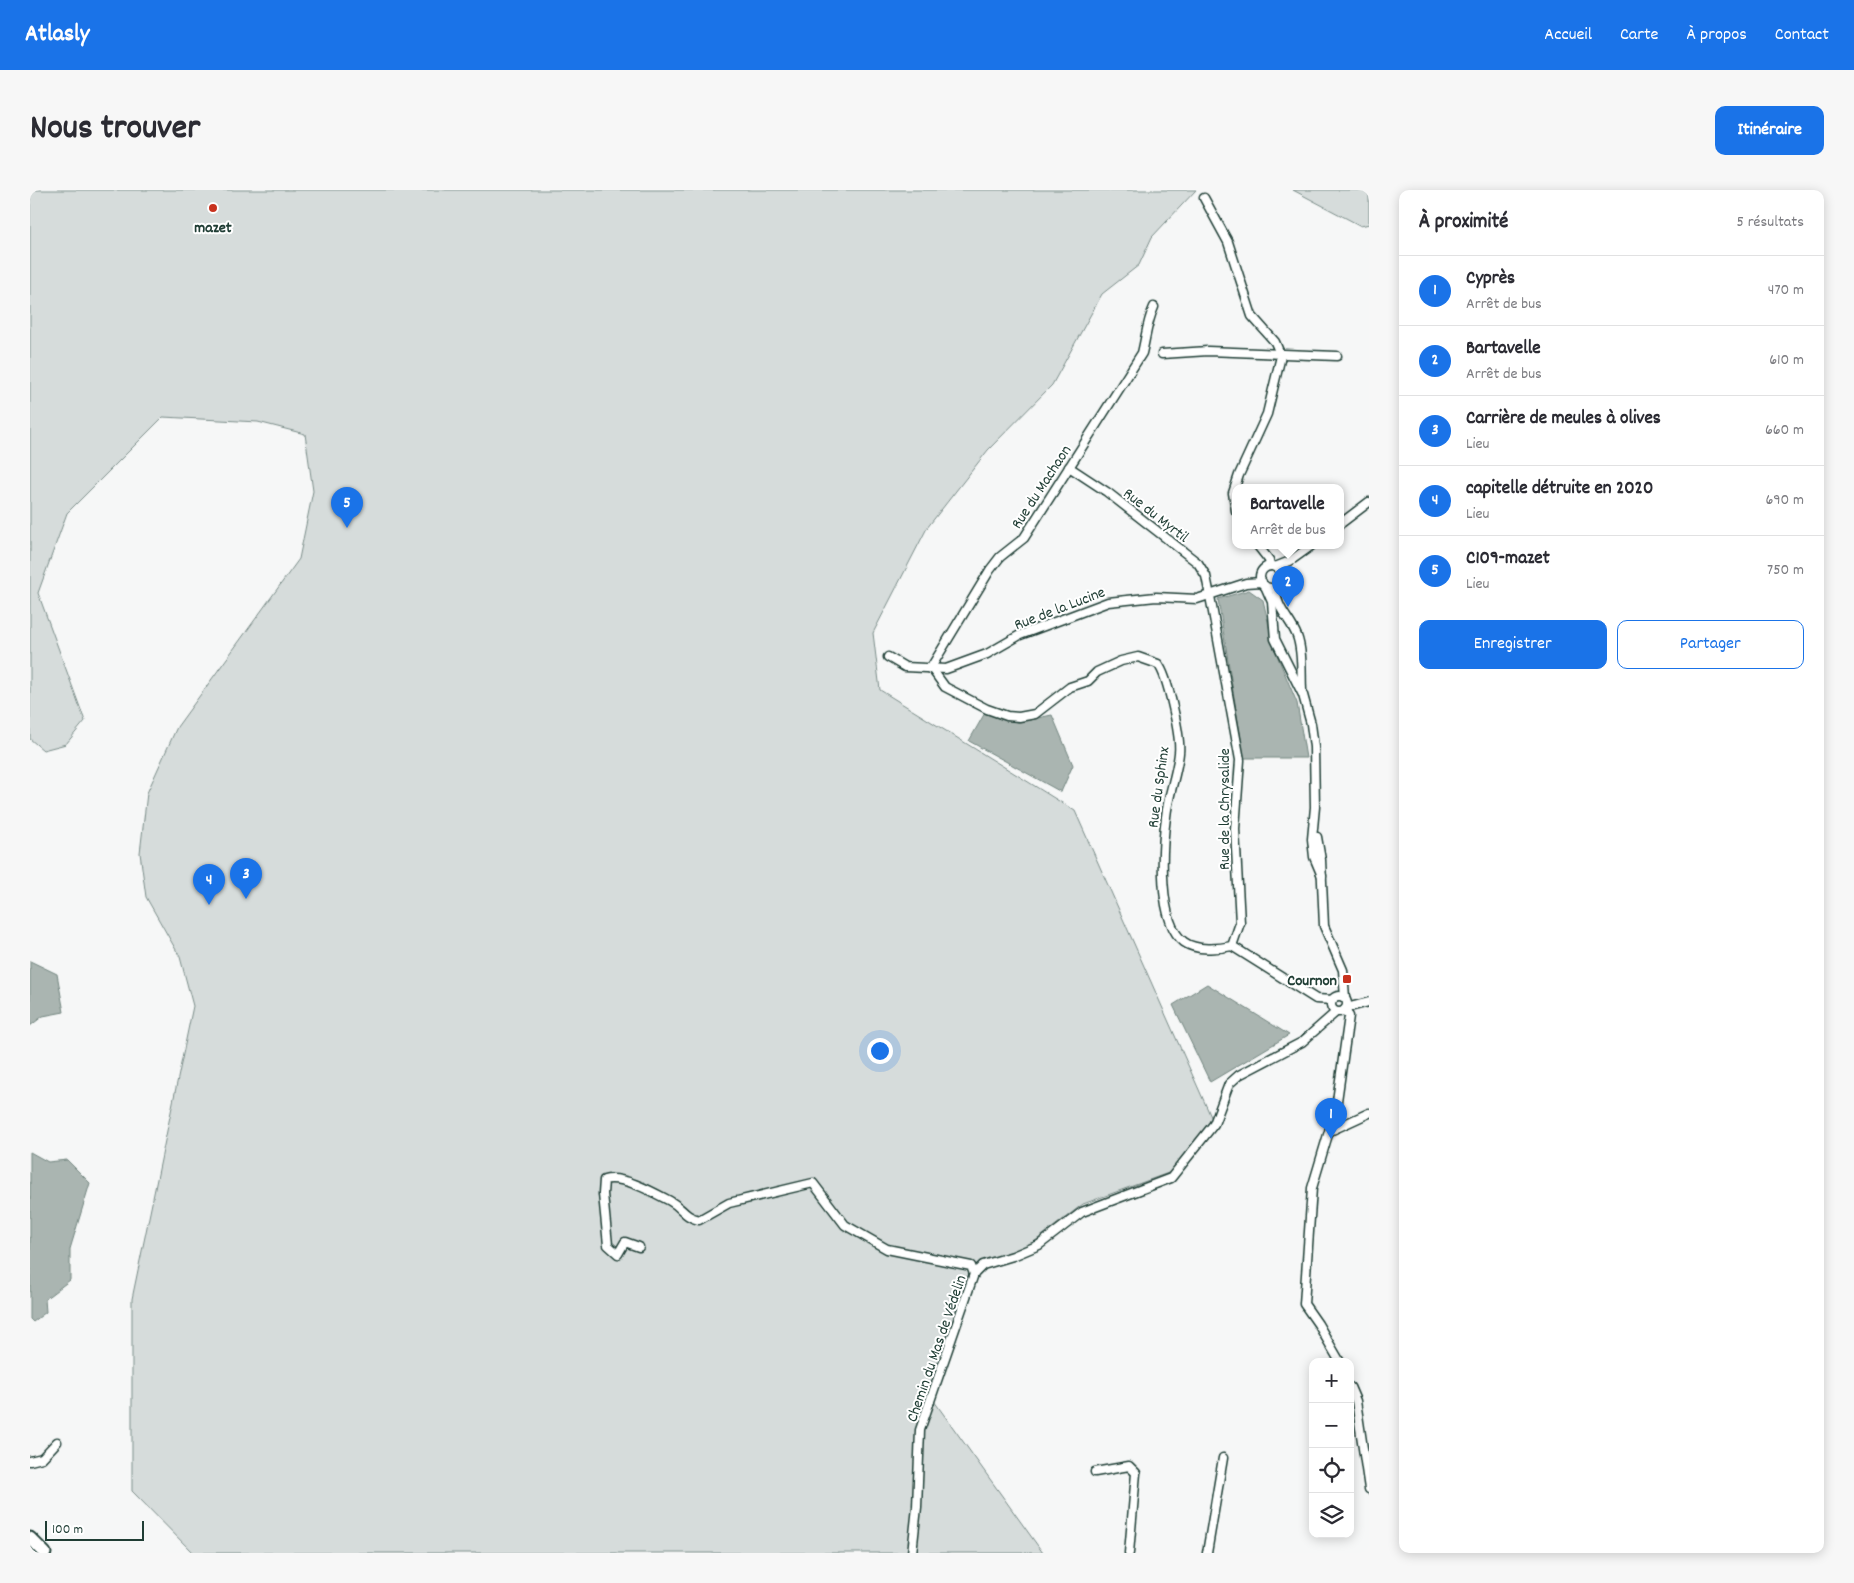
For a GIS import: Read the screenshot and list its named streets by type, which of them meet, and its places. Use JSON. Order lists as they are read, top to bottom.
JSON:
{
  "streets": {
    "street": [
      "Rue du Machaon",
      "Rue du Myrtil",
      "Rue de la Lucine",
      "Rue du Sphinx",
      "Rue de la Chrysalide",
      "Chemin du Mas de Védelin"
    ]
  },
  "crossings": [
    ["Rue du Machaon", "Rue du Myrtil"],
    ["Rue du Machaon", "Rue de la Lucine"],
    ["Rue du Machaon", "Rue du Sphinx"],
    ["Rue du Myrtil", "Rue de la Lucine"],
    ["Rue du Myrtil", "Rue de la Chrysalide"],
    ["Rue de la Lucine", "Rue du Sphinx"],
    ["Rue de la Lucine", "Rue de la Chrysalide"],
    ["Rue du Sphinx", "Rue de la Chrysalide"]
  ],
  "places": {
    "other": ["mazet"],
    "transit": ["Cournon"]
  },
  "scale_bar": "100 m",
  "page": {
    "header": "Atlasly",
    "nav": [
      "Accueil",
      "Carte",
      "À propos",
      "Contact"
    ],
    "title": "Nous trouver",
    "buttons": [
      "Itinéraire",
      ["Enregistrer", "Partager"]
    ],
    "heading": ["À proximité", "5 résultats"],
    "list": [
      {
        "mark": "1",
        "name": "Cyprès",
        "note": "Arrêt de bus",
        "value": "470 m"
      },
      {
        "mark": "2",
        "name": "Bartavelle",
        "note": "Arrêt de bus",
        "value": "610 m"
      },
      {
        "mark": "3",
        "name": "Carrière de meules à olives",
        "note": "Lieu",
        "value": "660 m"
      },
      {
        "mark": "4",
        "name": "capitelle détruite en 2020",
        "note": "Lieu",
        "value": "690 m"
      },
      {
        "mark": "5",
        "name": "C109-mazet",
        "note": "Lieu",
        "value": "750 m"
      }
    ],
    "popup": ["Bartavelle", "Arrêt de bus"],
    "pins": [
      "5",
      "2",
      "3",
      "4",
      "1"
    ],
    "map_buttons": ["+", "−"],
    "scale": "100 m"
  }
}
